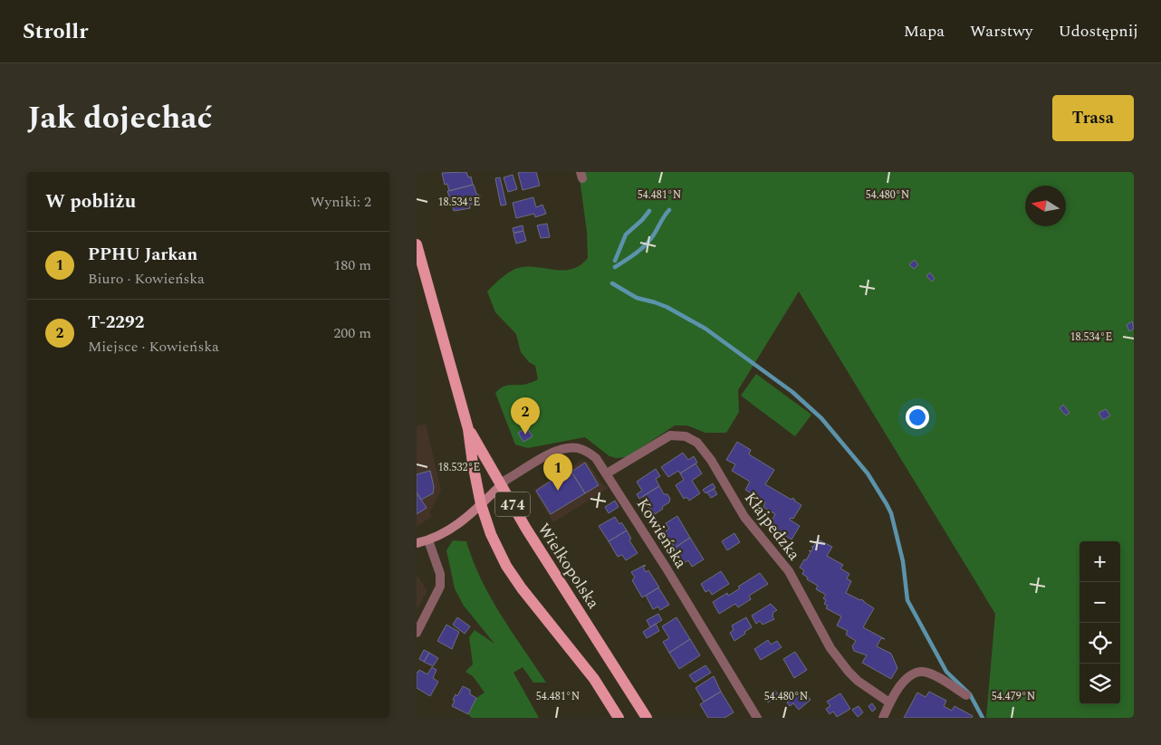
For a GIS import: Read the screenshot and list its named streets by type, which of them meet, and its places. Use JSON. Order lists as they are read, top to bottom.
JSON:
{
  "streets": {
    "main road": ["474", "Wielkopolska"],
    "street": ["Kłajpedzka", "Kowieńska"]
  },
  "crossings": [
    ["Kłajpedzka", "Kowieńska"],
    ["Kowieńska", "Wielkopolska"]
  ],
  "north": "left",
  "page": {
    "header": "Strollr",
    "nav": ["Mapa", "Warstwy", "Udostępnij"],
    "title": "Jak dojechać",
    "buttons": "Trasa",
    "heading": ["W pobliżu", "Wyniki: 2"],
    "list": [
      {
        "mark": "1",
        "name": "PPHU Jarkan",
        "note": "Biuro · Kowieńska",
        "value": "180 m"
      },
      {
        "mark": "2",
        "name": "T-2292",
        "note": "Miejsce · Kowieńska",
        "value": "200 m"
      }
    ],
    "pins": ["2", "1"],
    "map_buttons": ["+", "−"]
  },
  "coordinates": [
    "54.481°N",
    "54.480°N",
    "18.534°E",
    "18.532°E",
    "54.479°N"
  ]
}
